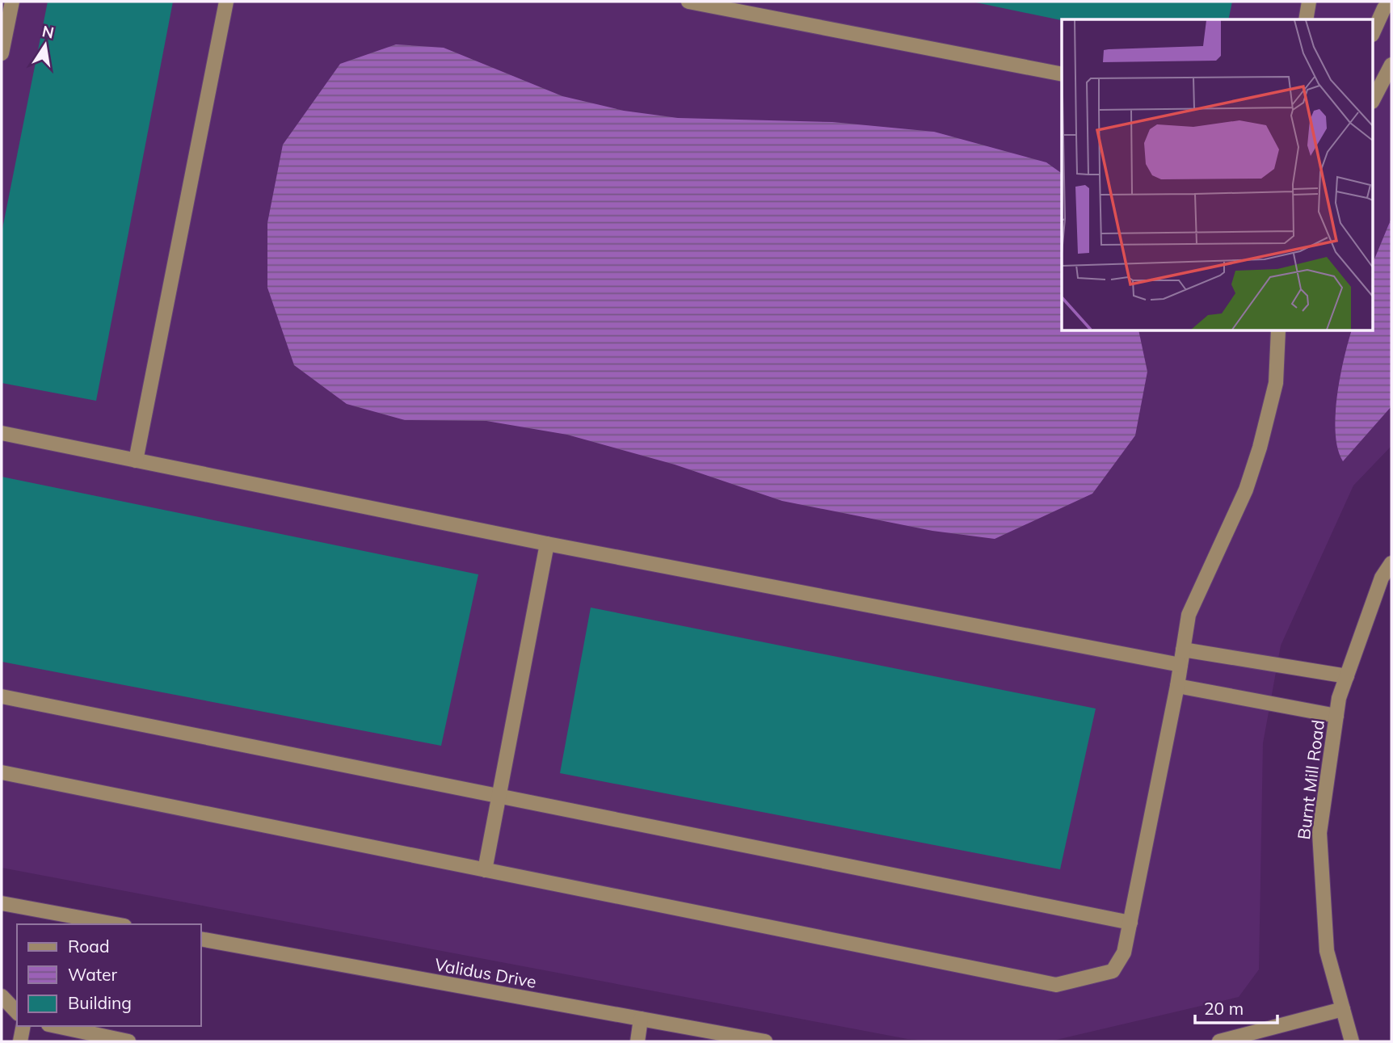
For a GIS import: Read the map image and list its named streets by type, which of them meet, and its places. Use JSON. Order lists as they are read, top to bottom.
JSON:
{
  "streets": {
    "street": ["Burnt Mill Road", "Validus Drive"]
  },
  "legend": ["Road", "Water", "Building"],
  "scale_bar": "20 m",
  "north": "top"
}
